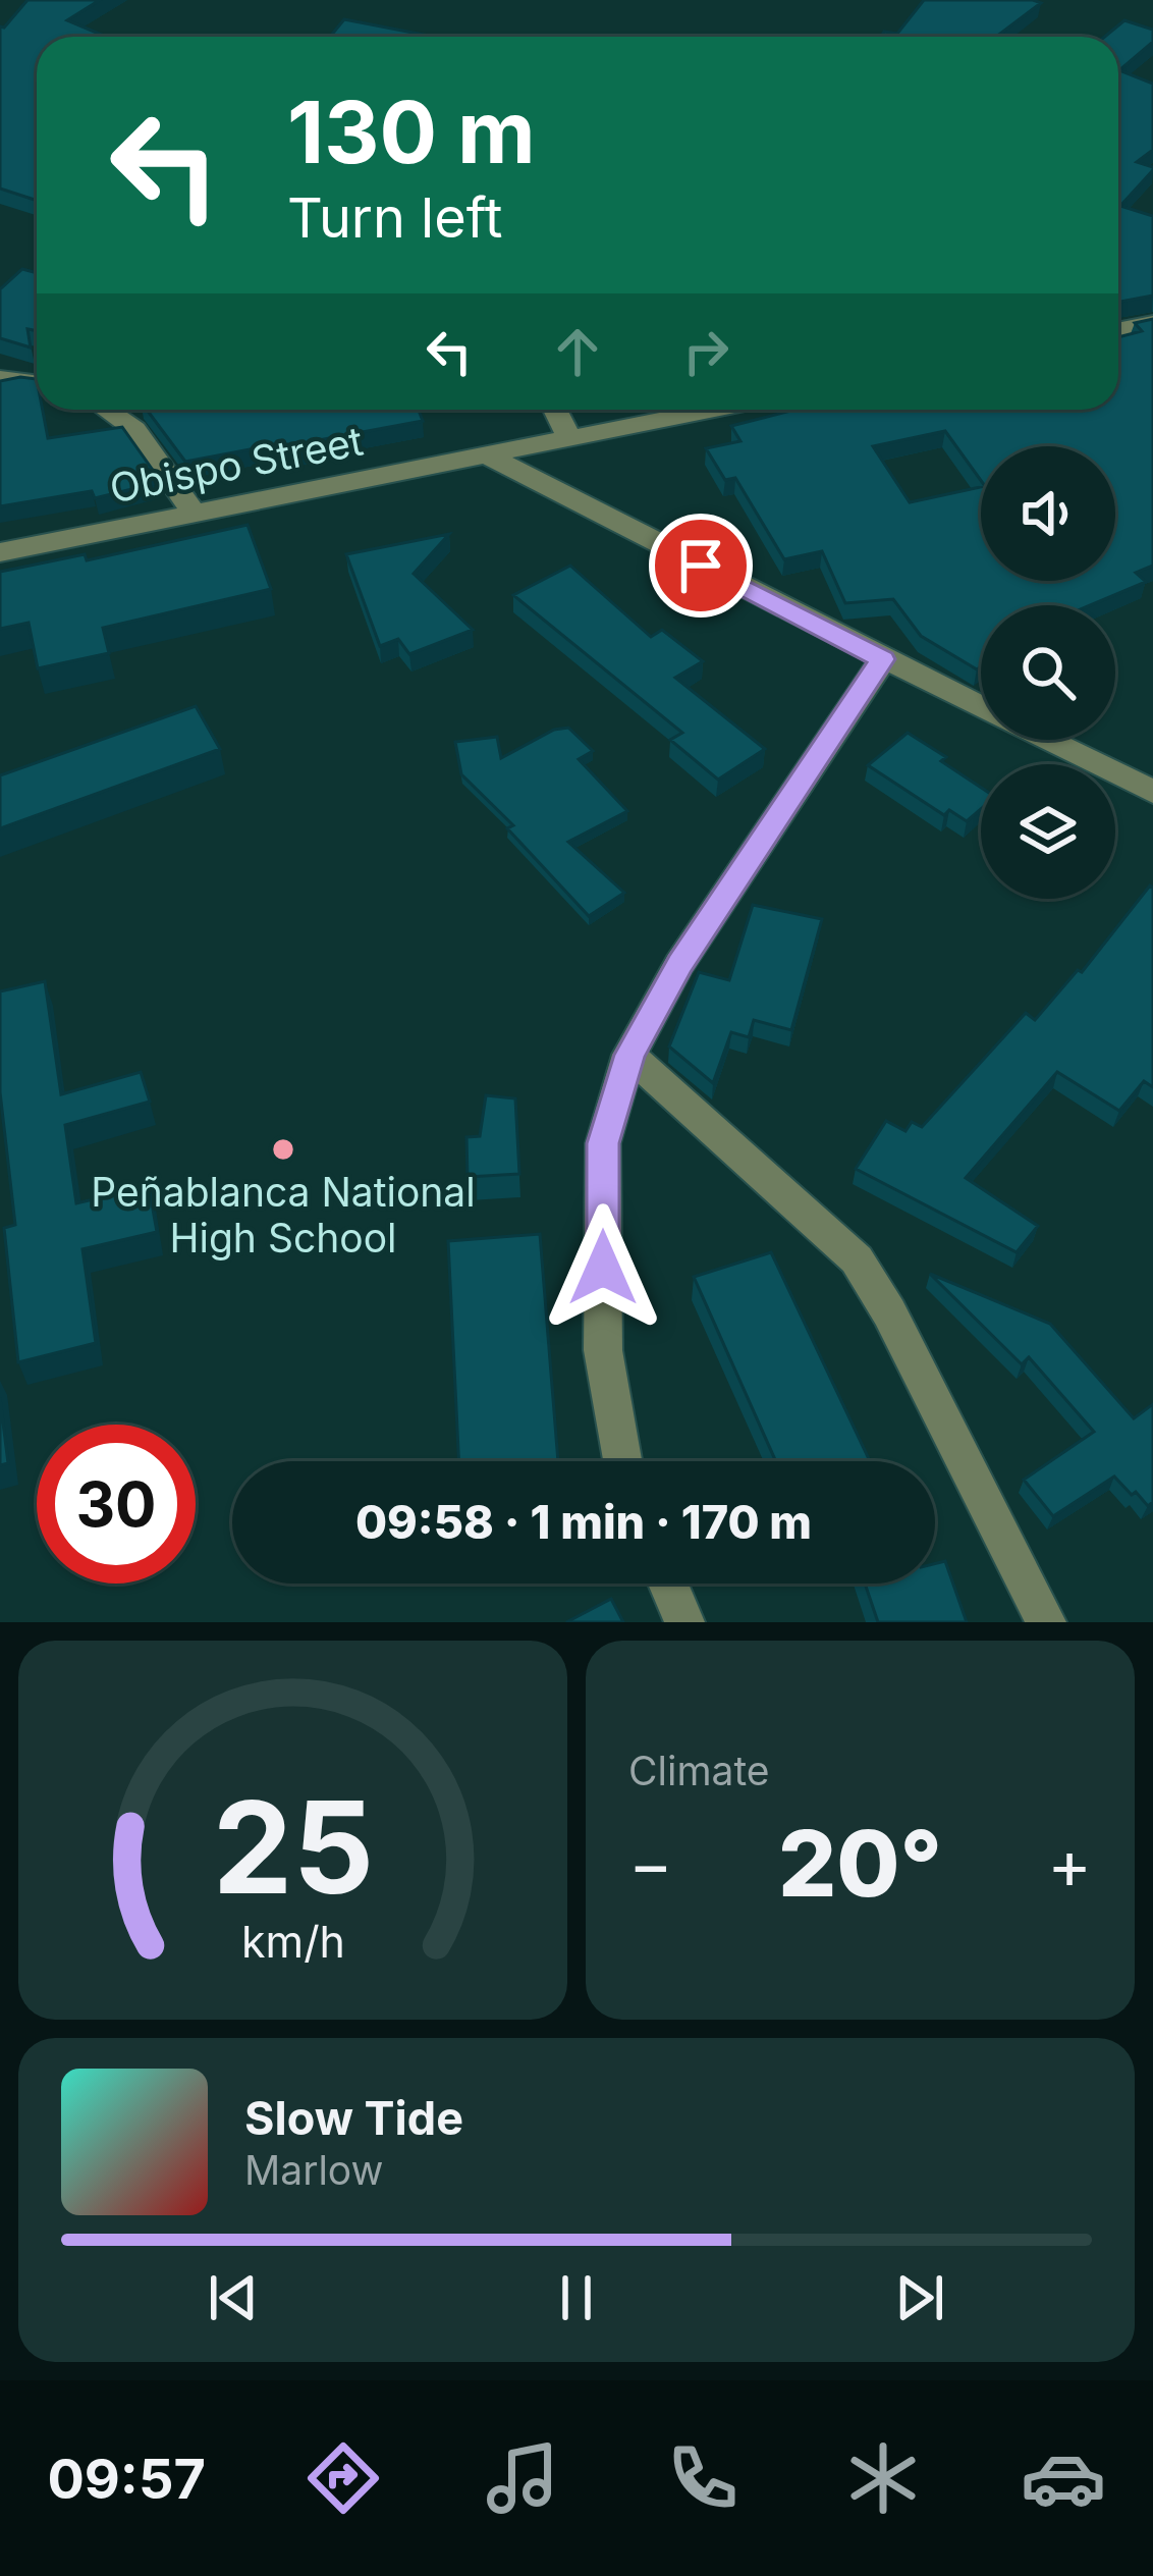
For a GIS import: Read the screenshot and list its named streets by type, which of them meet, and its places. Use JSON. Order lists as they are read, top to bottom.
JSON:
{
  "streets": {
    "street": ["Obispo Street"]
  },
  "places": ["Peñablanca National High School"],
  "page": {
    "turn": ["130 m", "Turn left"],
    "limit": "30",
    "trip": "09:58 · 1 min · 170 m",
    "tile": "Climate",
    "heat": ["−", "20°", "+"],
    "song": ["Slow Tide", "Marlow"],
    "tabs": "09:57",
    "gauge": ["25", "km/h"]
  }
}
